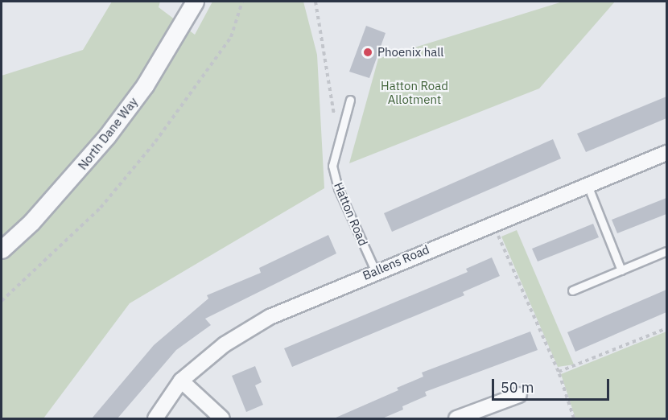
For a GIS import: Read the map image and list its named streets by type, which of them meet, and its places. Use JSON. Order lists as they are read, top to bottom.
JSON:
{
  "streets": {
    "street": ["North Dane Way", "Ballens Road"],
    "lane": ["Hatton Road"]
  },
  "crossings": [
    ["Hatton Road", "Ballens Road"]
  ],
  "parks": ["Hatton Road Allotment"],
  "places": ["Phoenix hall"],
  "scale_bar": "50 m"
}
